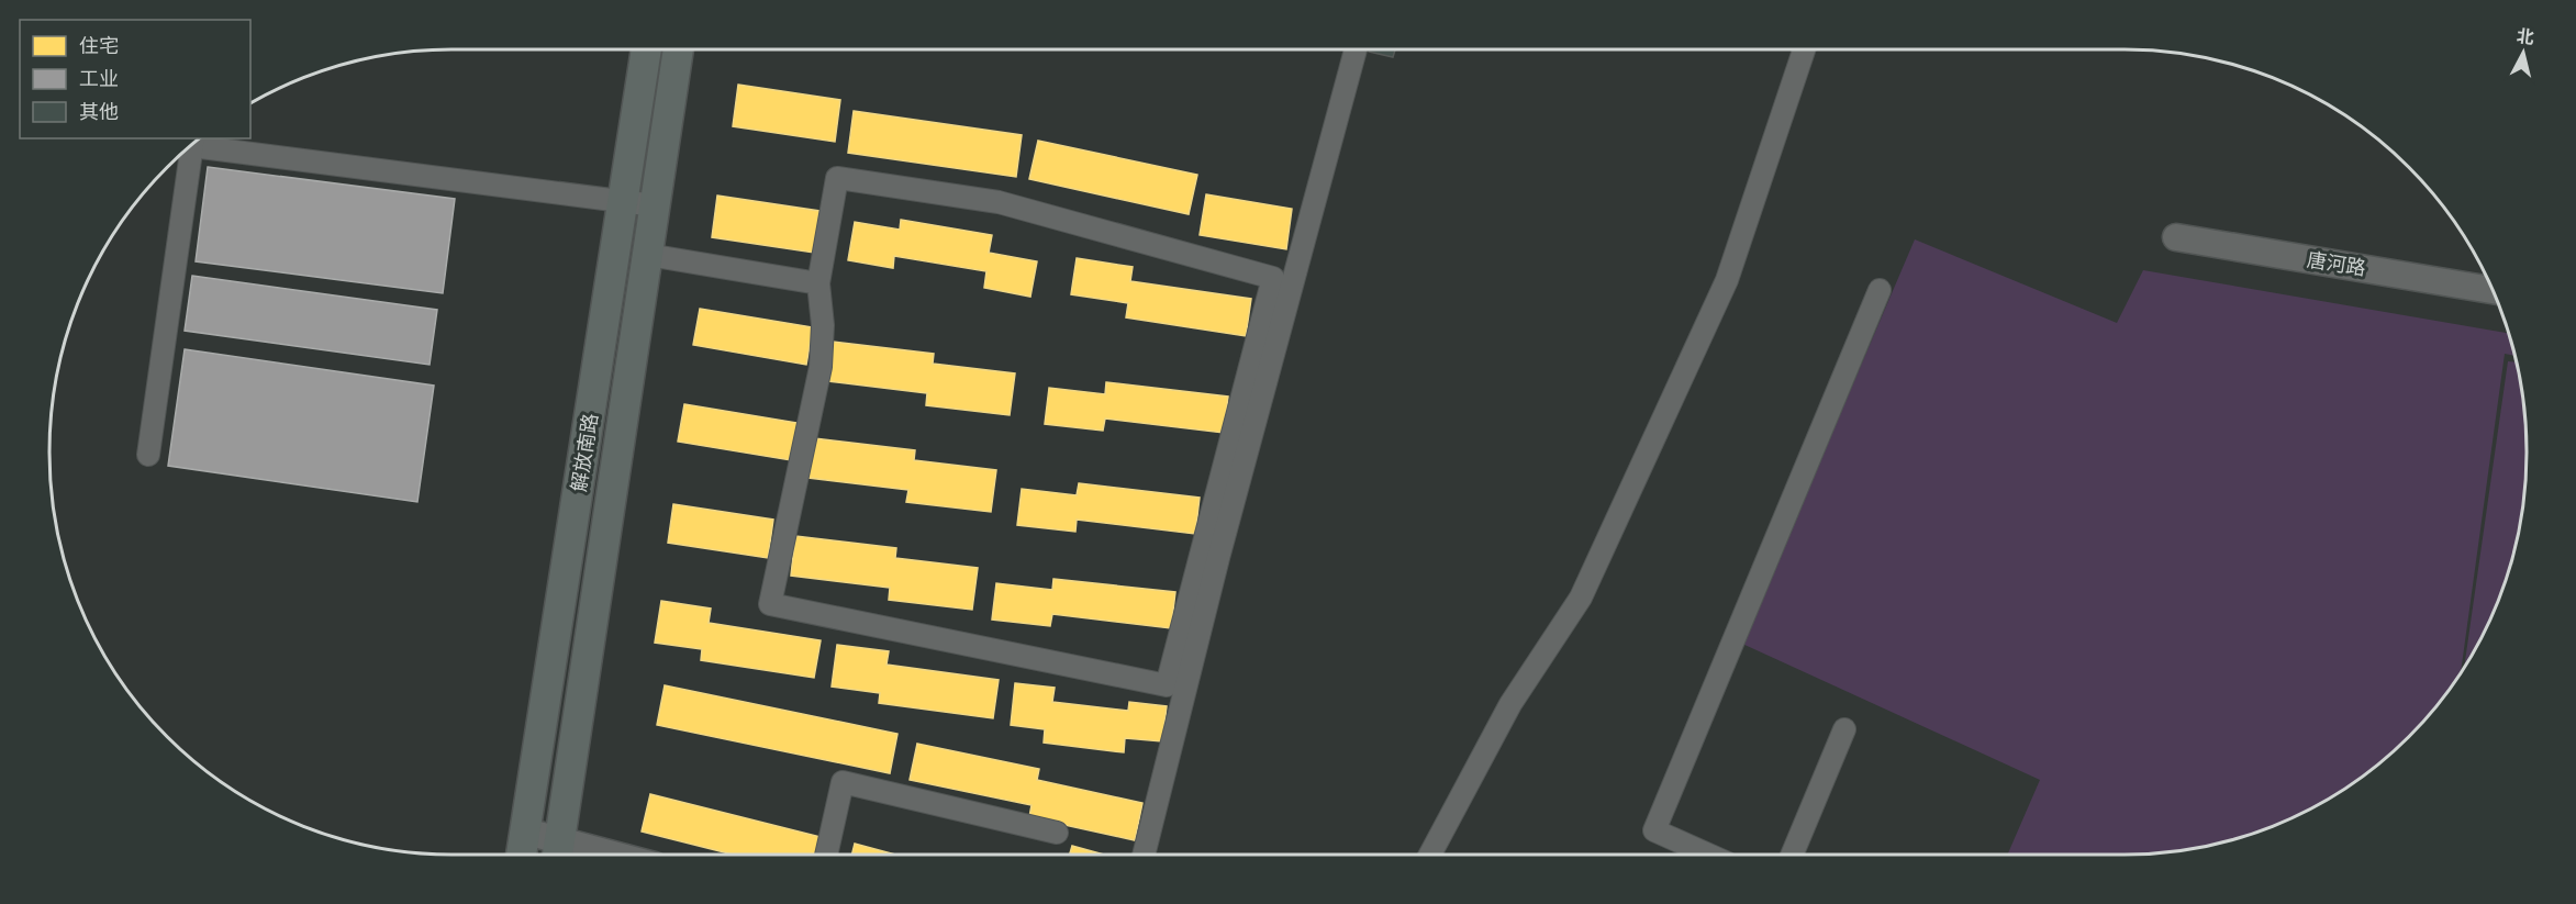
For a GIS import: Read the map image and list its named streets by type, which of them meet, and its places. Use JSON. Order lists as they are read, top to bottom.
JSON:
{
  "streets": {
    "main road": ["解放南路"],
    "street": ["唐河路"]
  },
  "legend": ["住宅", "工业", "其他"],
  "north": "top"
}
